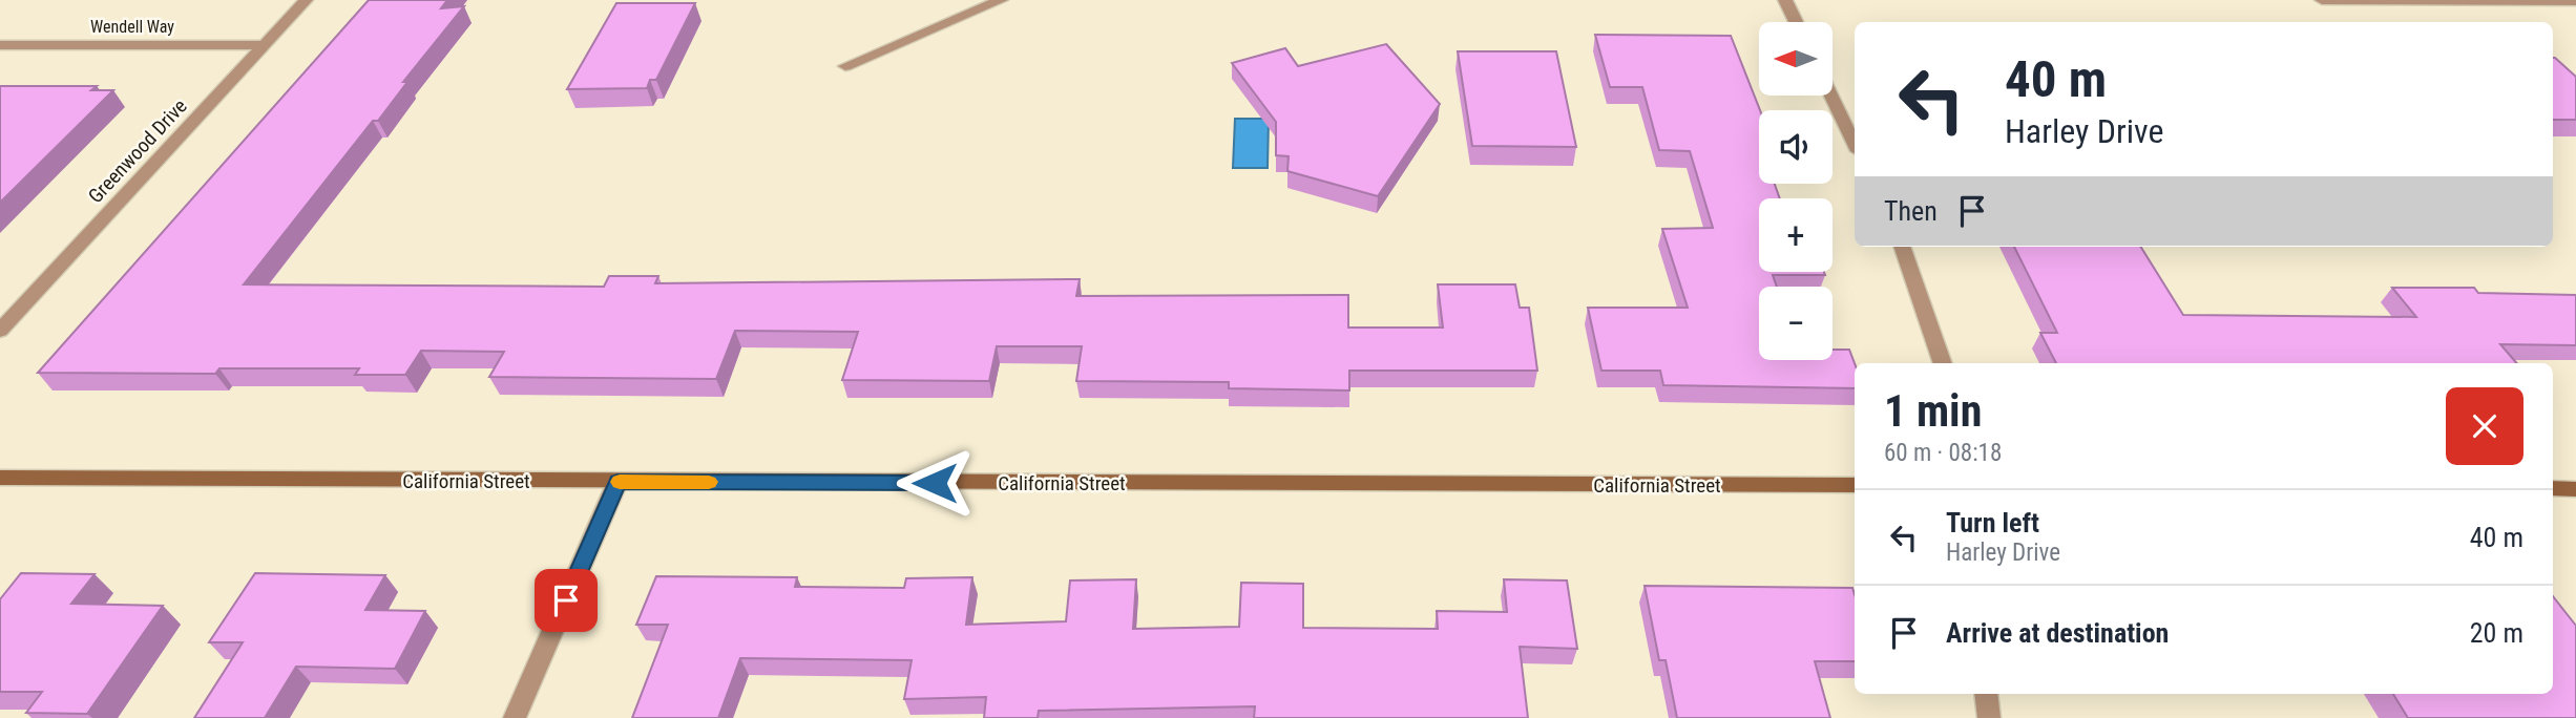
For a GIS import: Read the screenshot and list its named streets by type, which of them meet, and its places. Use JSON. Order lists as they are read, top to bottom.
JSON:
{
  "streets": {
    "street": ["Wendell Way", "Greenwood Drive", "California Street"]
  },
  "crossings": [
    ["Wendell Way", "Greenwood Drive"]
  ],
  "north": "left",
  "page": {
    "map_buttons": ["+", "−"],
    "turn": ["40 m", "Harley Drive"],
    "then": "Then",
    "heading": ["1 min", "60 m · 08:18"],
    "list": [
      {
        "name": "Turn left",
        "note": "Harley Drive",
        "value": "40 m"
      },
      {
        "name": "Arrive at destination",
        "value": "20 m"
      }
    ]
  }
}
